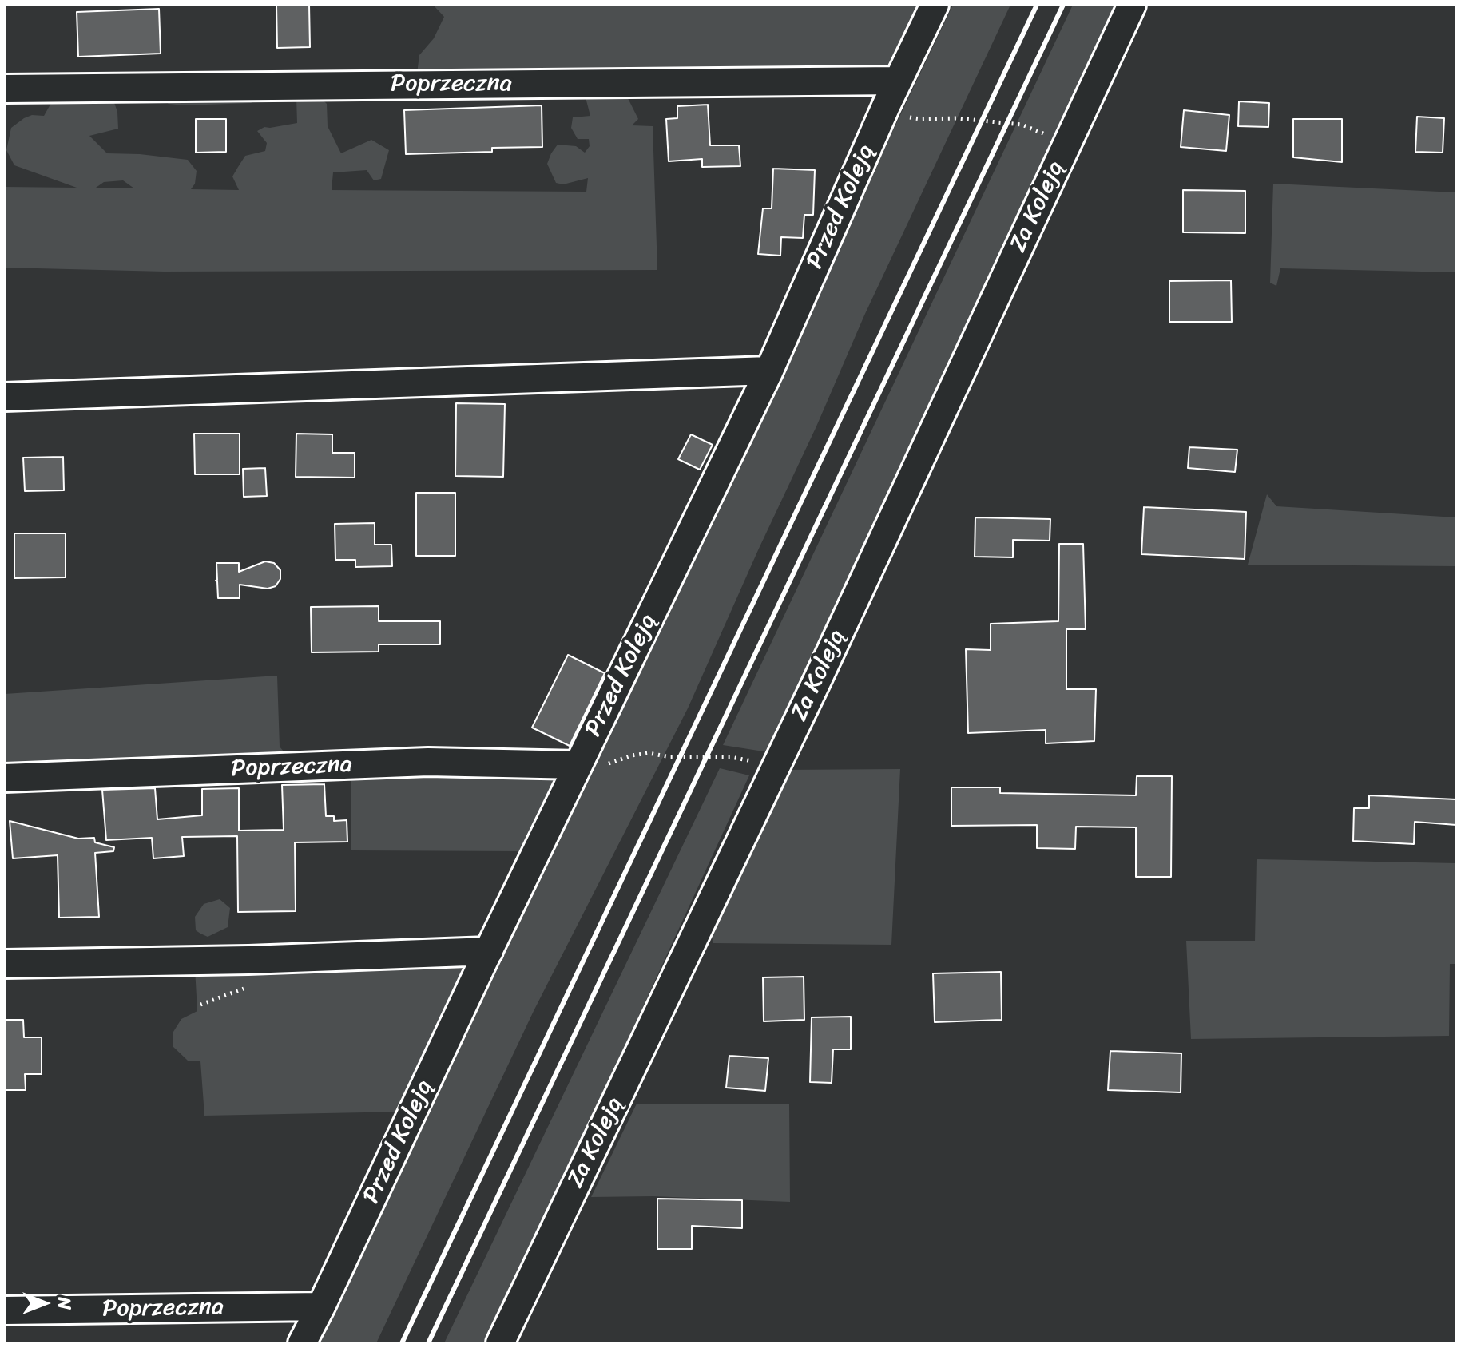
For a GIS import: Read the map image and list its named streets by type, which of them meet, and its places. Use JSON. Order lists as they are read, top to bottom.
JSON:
{
  "streets": {
    "street": ["Poprzeczna", "Przed Koleją", "Za Koleją"]
  },
  "crossings": [
    ["Poprzeczna", "Przed Koleją"]
  ],
  "north": "right"
}
